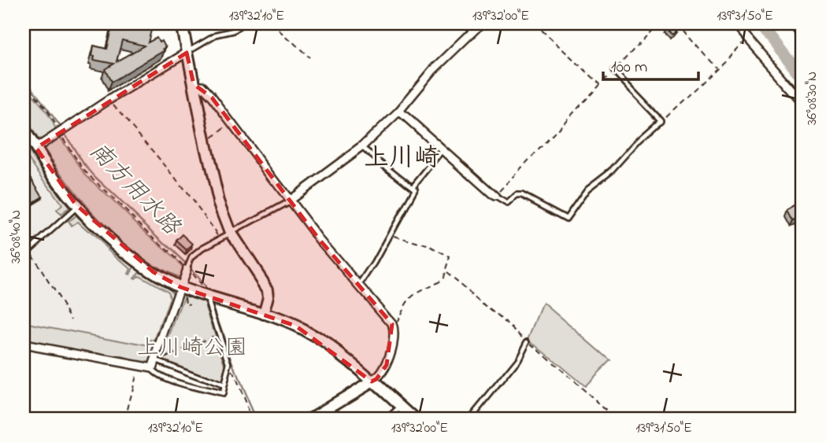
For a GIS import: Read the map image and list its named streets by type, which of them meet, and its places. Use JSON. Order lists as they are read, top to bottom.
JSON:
{
  "districts": ["上川崎"],
  "water": ["南方用水路"],
  "parks": ["上川崎公園"],
  "scale_bar": "100 m",
  "coordinates": [
    "139°32'10\"E",
    "139°32'00\"E",
    "139°31'50\"E",
    "36°08'30\"N",
    "36°08'40\"N"
  ]
}
